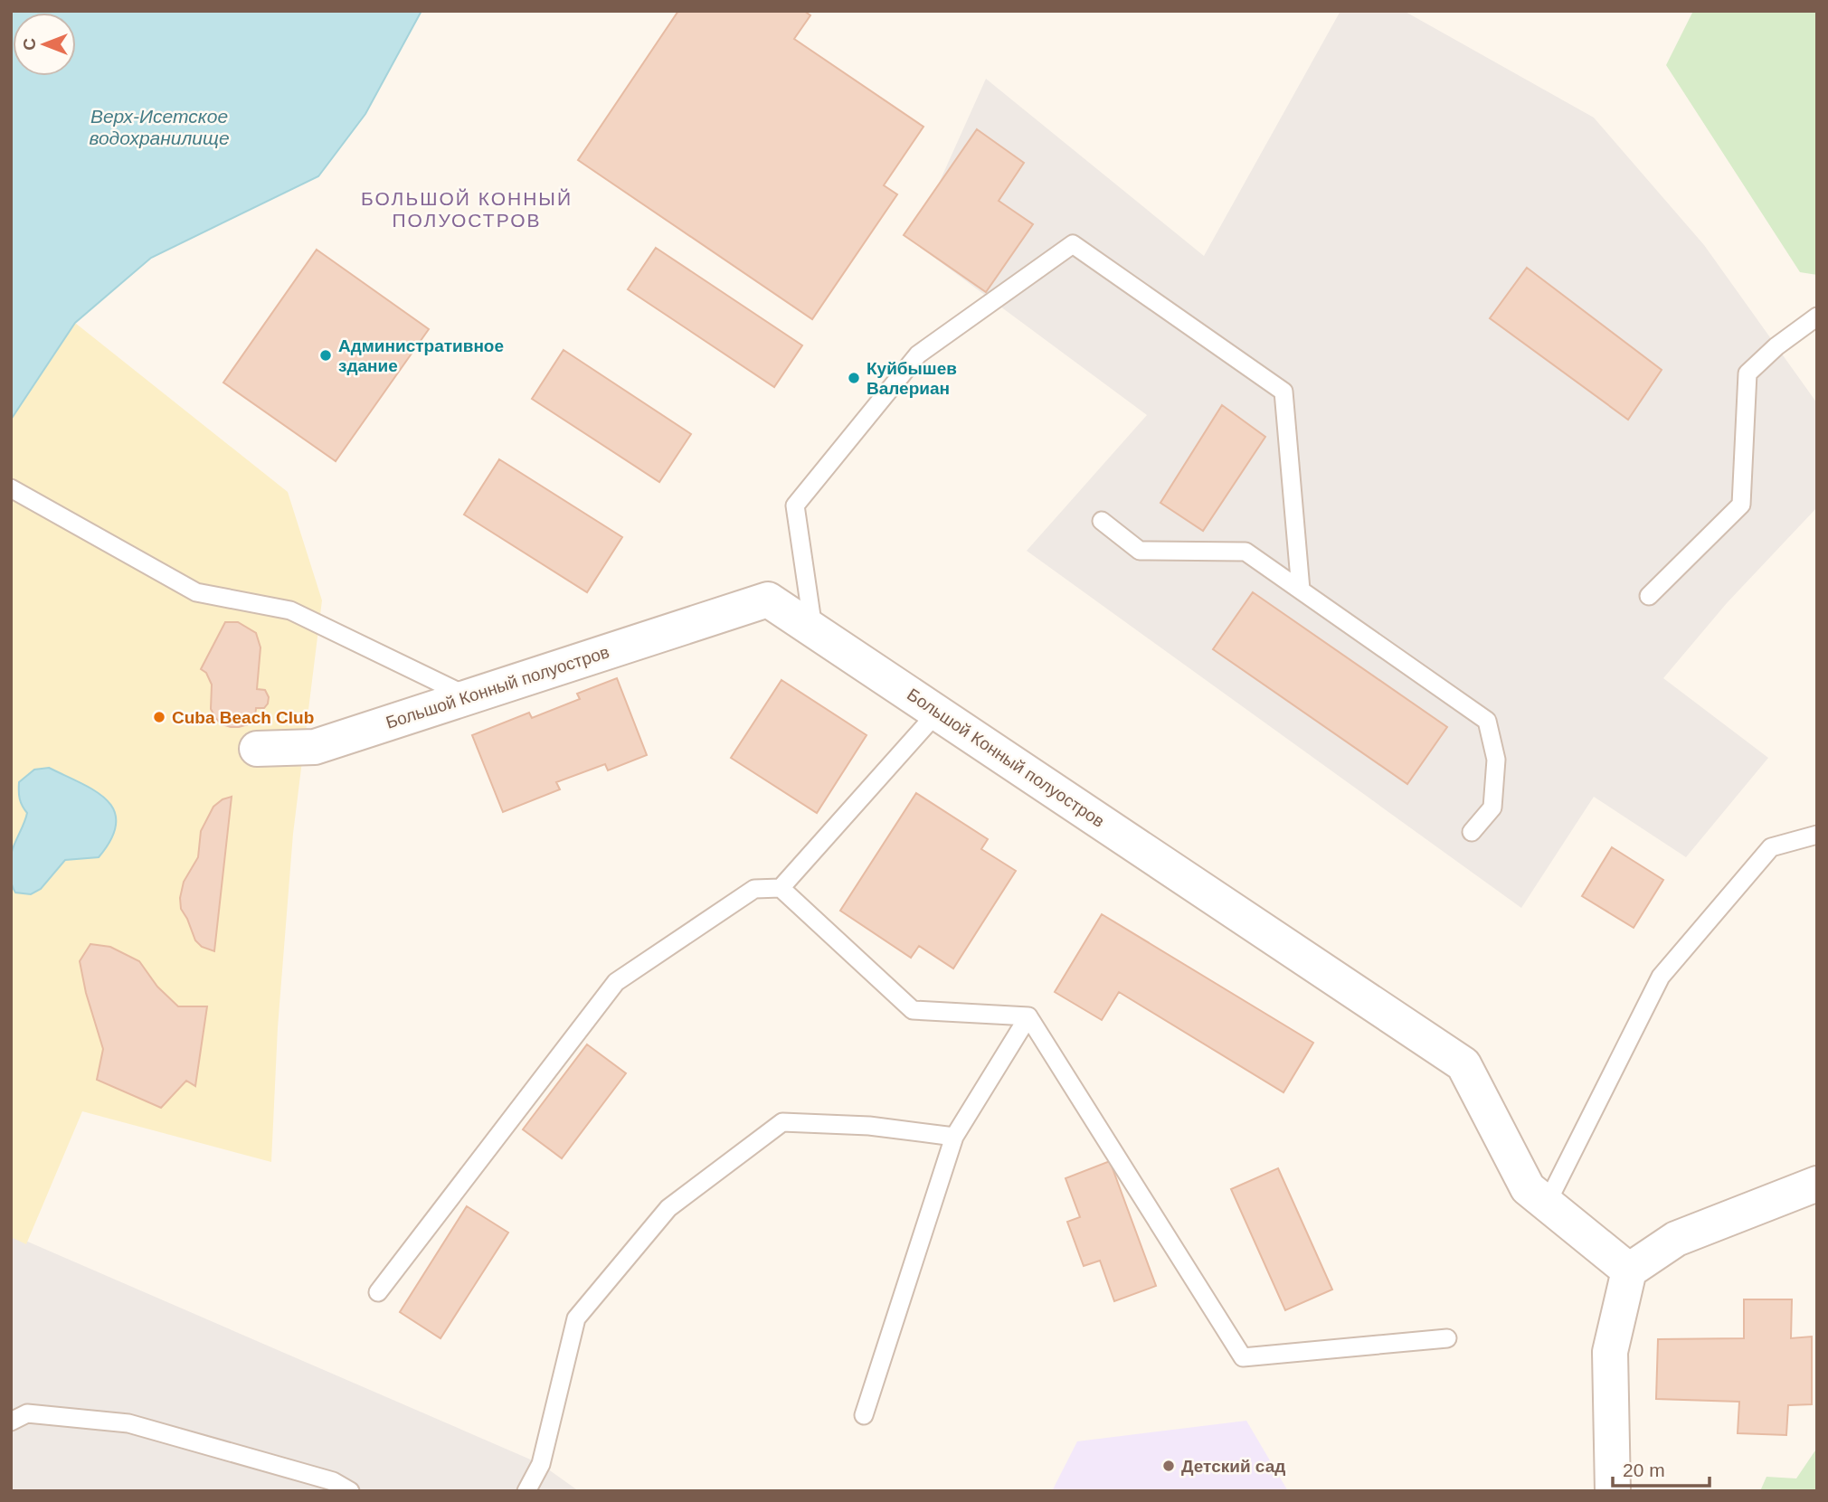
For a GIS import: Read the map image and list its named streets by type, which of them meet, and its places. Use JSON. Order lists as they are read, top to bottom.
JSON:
{
  "streets": {
    "street": ["Большой Конный полуостров"]
  },
  "districts": ["БОЛЬШОЙ КОННЫЙ ПОЛУОСТРОВ"],
  "water": ["Верх-Исетское водохранилище"],
  "places": [
    "Административное здание",
    "Куйбышев Валериан",
    "Cuba Beach Club",
    "Детский сад"
  ],
  "scale_bar": "20 m",
  "north": "left"
}
